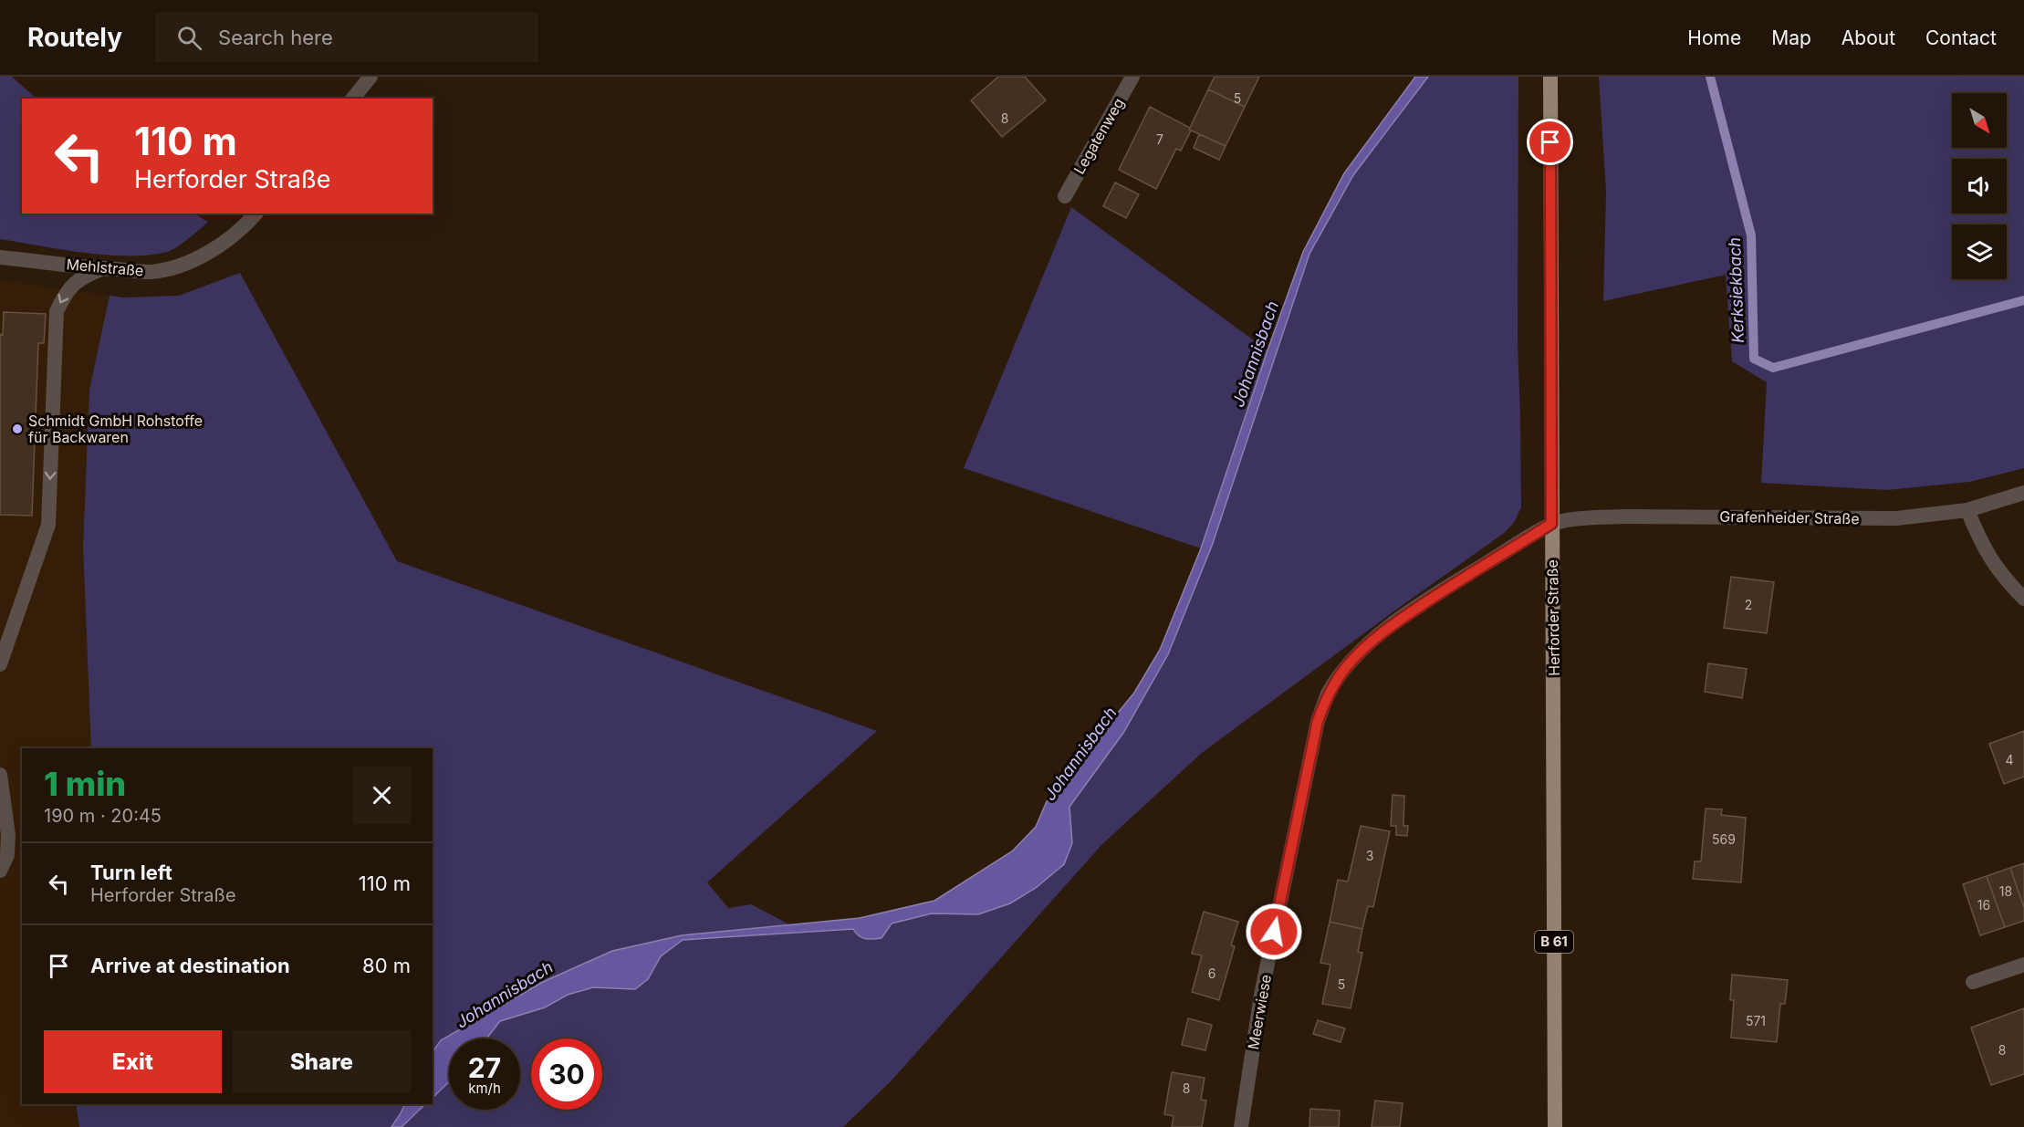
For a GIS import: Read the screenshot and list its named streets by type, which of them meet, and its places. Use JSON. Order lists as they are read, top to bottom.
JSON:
{
  "streets": {
    "main road": ["Herforder Straße", "B 61"],
    "street": [
      "Legatenweg",
      "Mehlstraße",
      "Grafenheider Straße",
      "Meerwiese"
    ]
  },
  "crossings": [
    ["Grafenheider Straße", "Herforder Straße"],
    ["Grafenheider Straße", "Meerwiese"],
    ["Herforder Straße", "Meerwiese"]
  ],
  "water": ["Kerksiekbach", "Johannisbach"],
  "places": ["Schmidt GmbH Rohstoffe für Backwaren"],
  "house_numbers": [
    "5",
    "8",
    "7",
    "2",
    "4",
    "569",
    "3",
    "18",
    "16",
    "6",
    "5",
    "571",
    "8",
    "8"
  ],
  "north": "bottom right",
  "page": {
    "header": "Routely",
    "search": "Search here",
    "nav": [
      "Home",
      "Map",
      "About",
      "Contact"
    ],
    "turn": ["110 m", "Herforder Straße"],
    "heading": ["1 min", "190 m · 20:45"],
    "list": [
      {
        "name": "Turn left",
        "note": "Herforder Straße",
        "value": "110 m"
      },
      {
        "name": "Arrive at destination",
        "value": "80 m"
      }
    ],
    "buttons": ["Exit", "Share"],
    "speed": "27 km/h",
    "limit": "30"
  }
}
